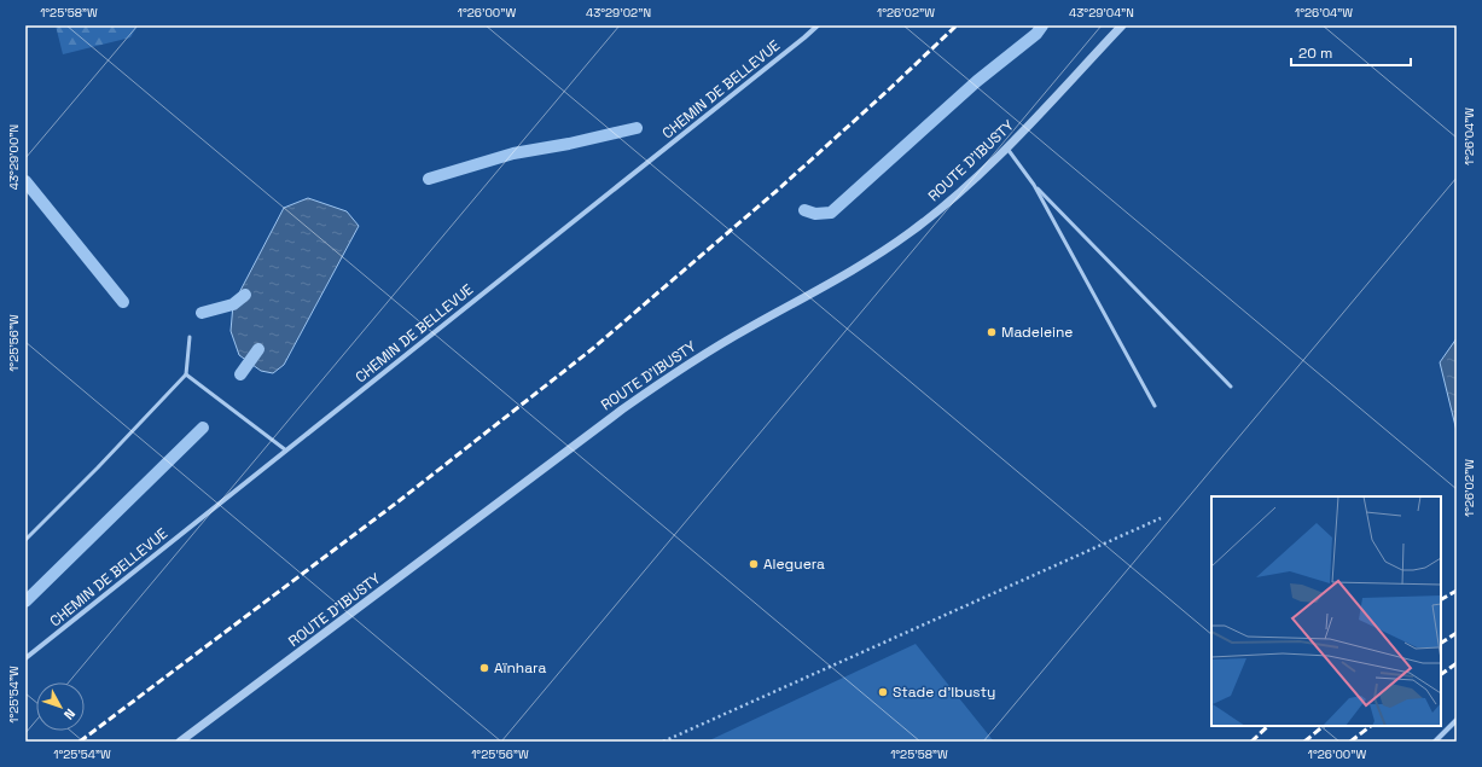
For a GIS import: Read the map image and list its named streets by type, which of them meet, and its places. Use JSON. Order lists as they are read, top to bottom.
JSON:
{
  "streets": {
    "street": ["CHEMIN DE BELLEVUE", "ROUTE D'IBUSTY"]
  },
  "places": [
    "Madeleine",
    "Aleguera",
    "Aïnhara",
    "Stade d'Ibusty"
  ],
  "scale_bar": "20 m",
  "north": "bottom right",
  "coordinates": [
    "1°25'58\"W",
    "1°26'00\"W",
    "43°29'02\"N",
    "1°26'02\"W",
    "43°29'04\"N",
    "1°26'04\"W",
    "43°29'00\"N",
    "1°25'56\"W",
    "1°25'54\"W"
  ]
}
